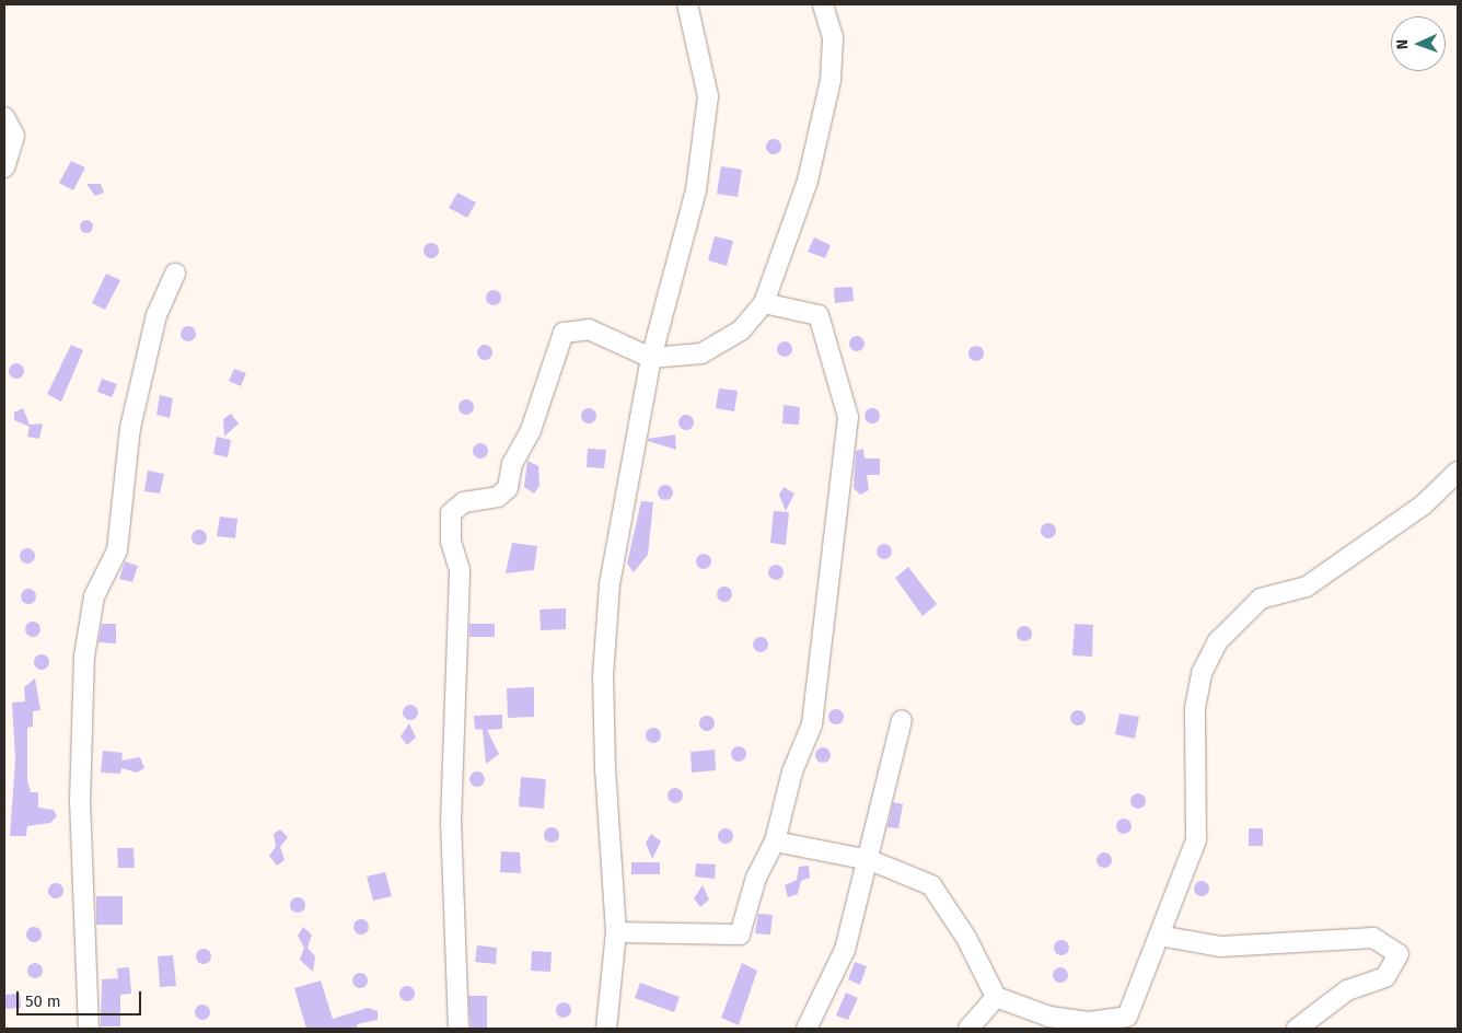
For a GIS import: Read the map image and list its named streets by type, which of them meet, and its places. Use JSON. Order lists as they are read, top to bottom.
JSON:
{
  "scale_bar": "50 m",
  "north": "left"
}
